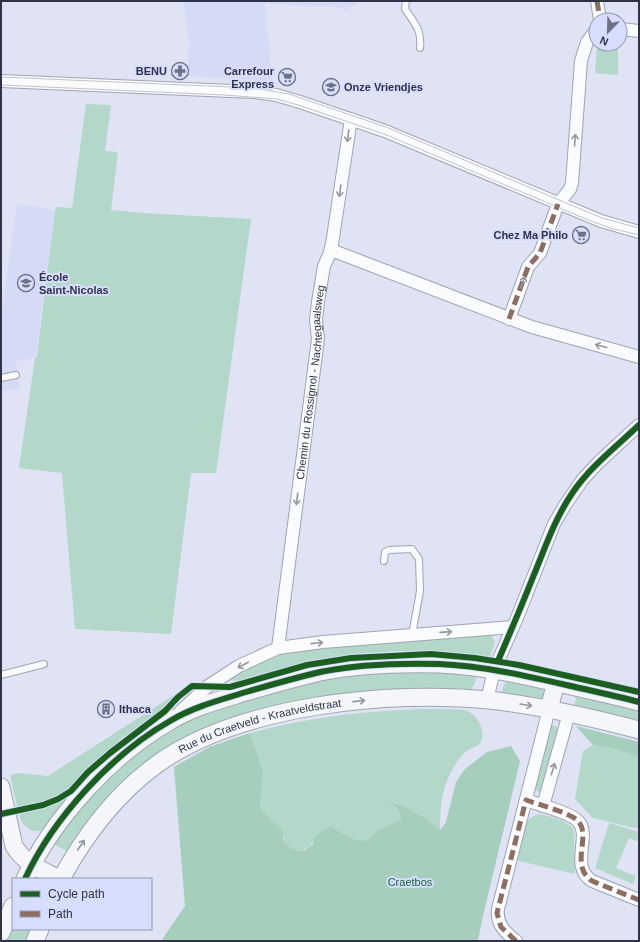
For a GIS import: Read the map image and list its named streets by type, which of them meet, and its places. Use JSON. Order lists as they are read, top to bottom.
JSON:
{
  "streets": {
    "street": ["Chemin du Rossignol - Nachtegaalsweg", "Rue du Craetveld - Kraatveldstraat"]
  },
  "one_way": ["Chemin du Rossignol - Nachtegaalsweg"],
  "parks": ["Craetbos"],
  "places": {
    "pharmacy": ["BENU"],
    "supermarket": ["Carrefour Express", "Chez Ma Philo"],
    "school or university": ["Onze Vriendjes", "École Saint-Nicolas"],
    "building": ["Ithaca"]
  },
  "legend": ["Cycle path", "Path"],
  "north": "bottom left"
}
